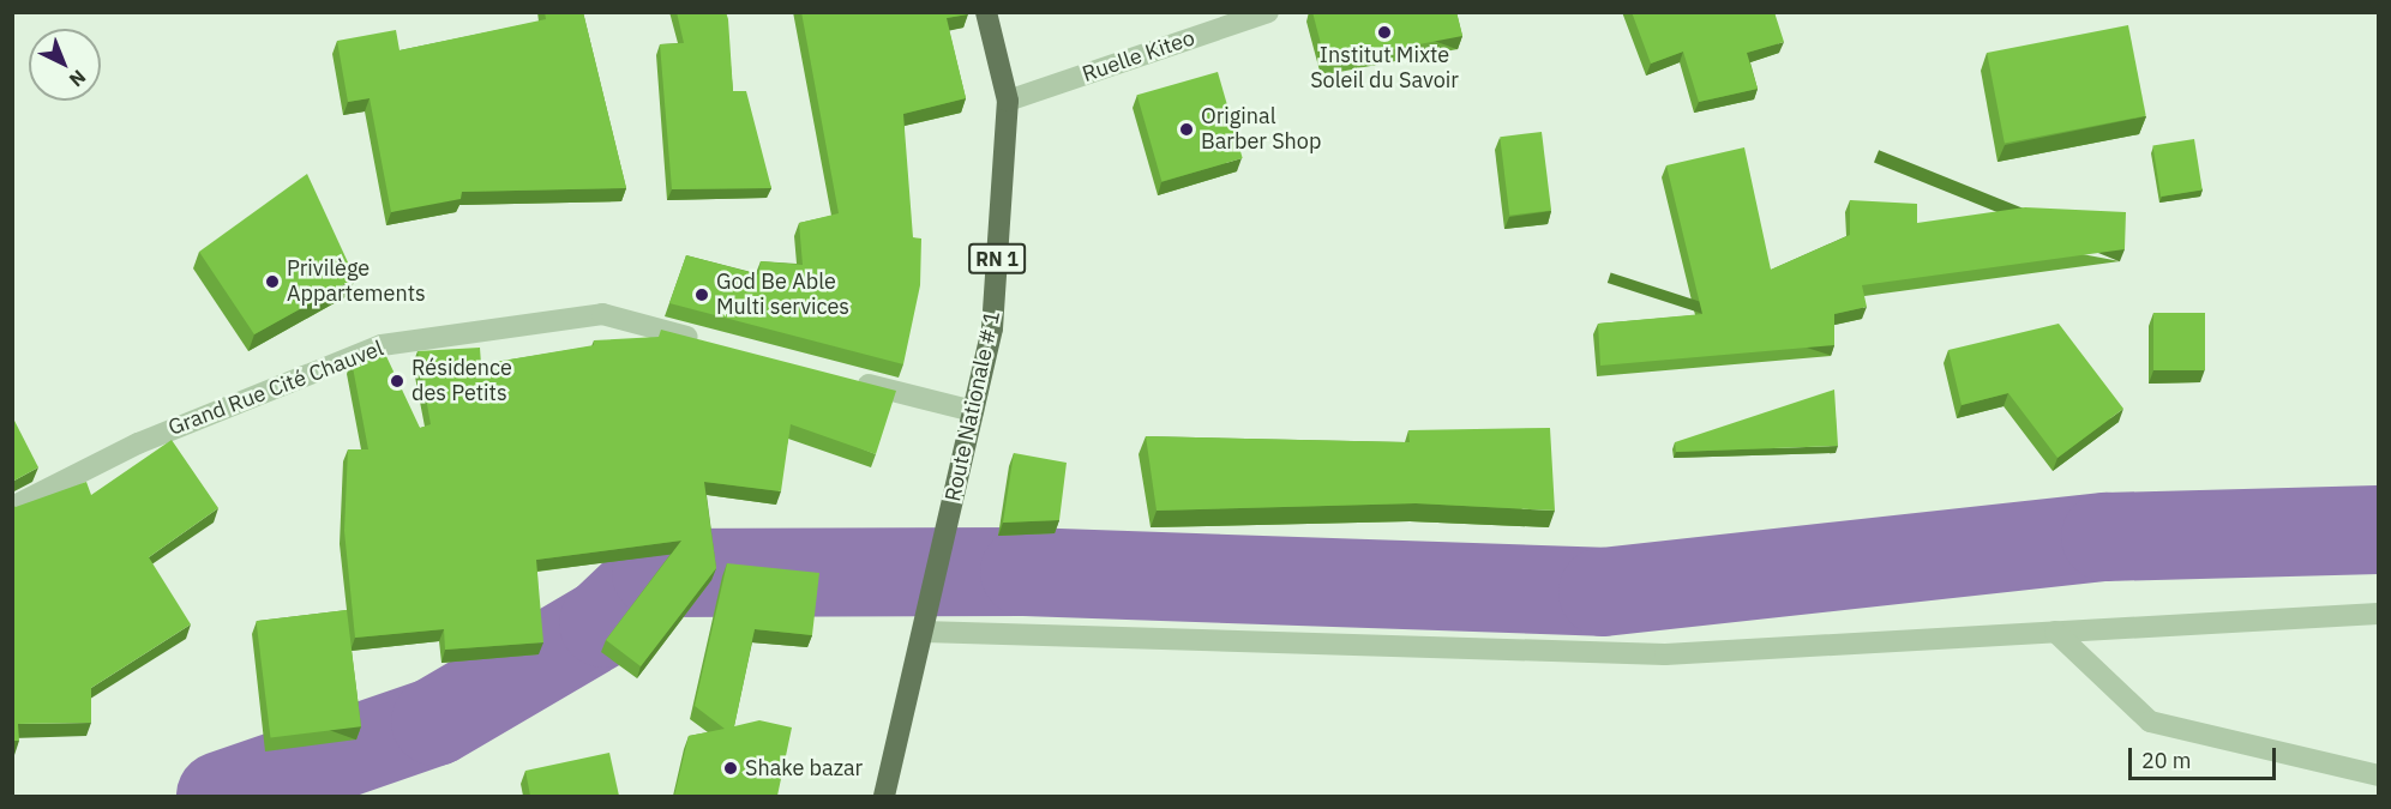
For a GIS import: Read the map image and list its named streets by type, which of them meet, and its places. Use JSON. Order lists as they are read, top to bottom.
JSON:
{
  "streets": {
    "main road": ["RN 1", "Route Nationale # 1"],
    "street": ["Ruelle Kiteo", "Grand Rue Cité Chauvel"]
  },
  "crossings": [
    ["Ruelle Kiteo", "Route Nationale # 1"]
  ],
  "places": [
    "Institut Mixte Soleil du Savoir",
    "Original Barber Shop",
    "Privilège Appartements",
    "God Be Able Multi services",
    "Résidence des Petits",
    "Shake bazar"
  ],
  "scale_bar": "20 m",
  "north": "bottom right"
}
